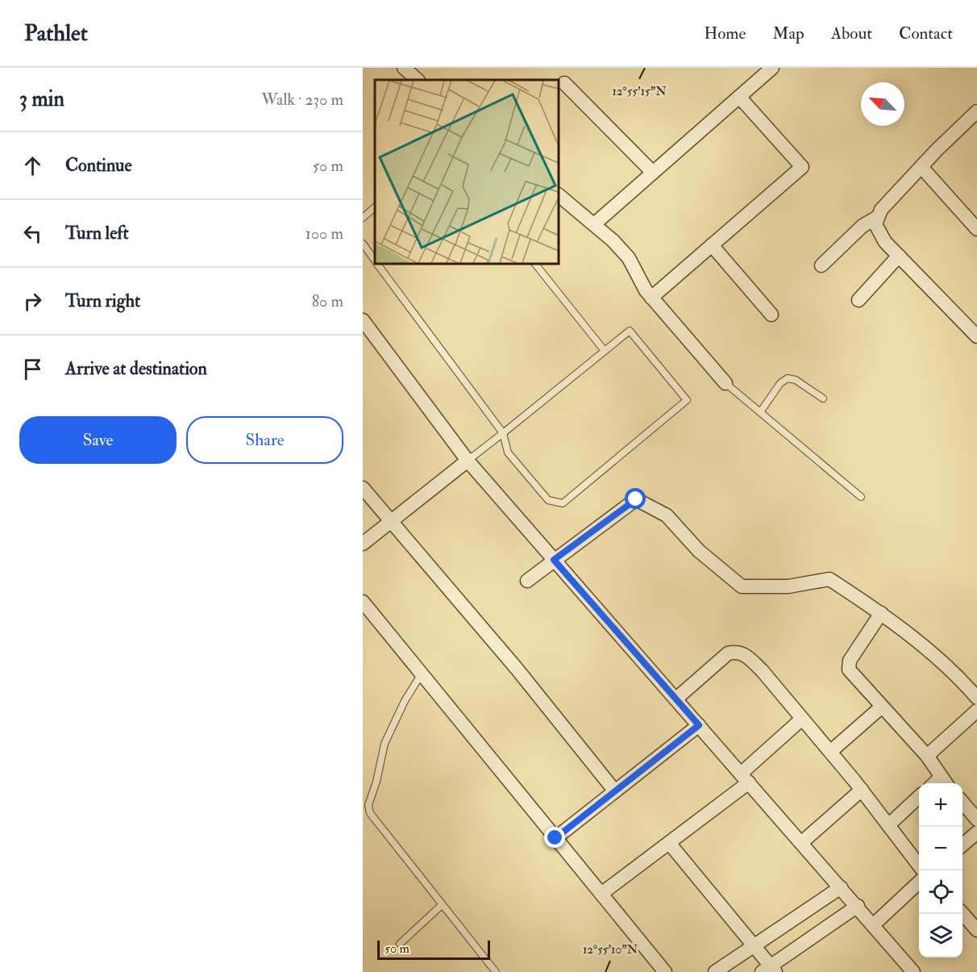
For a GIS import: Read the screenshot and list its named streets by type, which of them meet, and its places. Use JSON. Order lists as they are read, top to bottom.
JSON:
{
  "scale_bar": "50 m",
  "north": "top left",
  "page": {
    "header": "Pathlet",
    "nav": [
      "Home",
      "Map",
      "About",
      "Contact"
    ],
    "heading": ["3 min", "Walk · 230 m"],
    "list": [
      ["Continue", "50 m"],
      ["Turn left", "100 m"],
      ["Turn right", "80 m"],
      "Arrive at destination"
    ],
    "buttons": ["Save", "Share"],
    "map_buttons": ["+", "−"],
    "scale": "50 m"
  },
  "coordinates": ["12°55'15\"N", "12°55'10\"N"]
}
